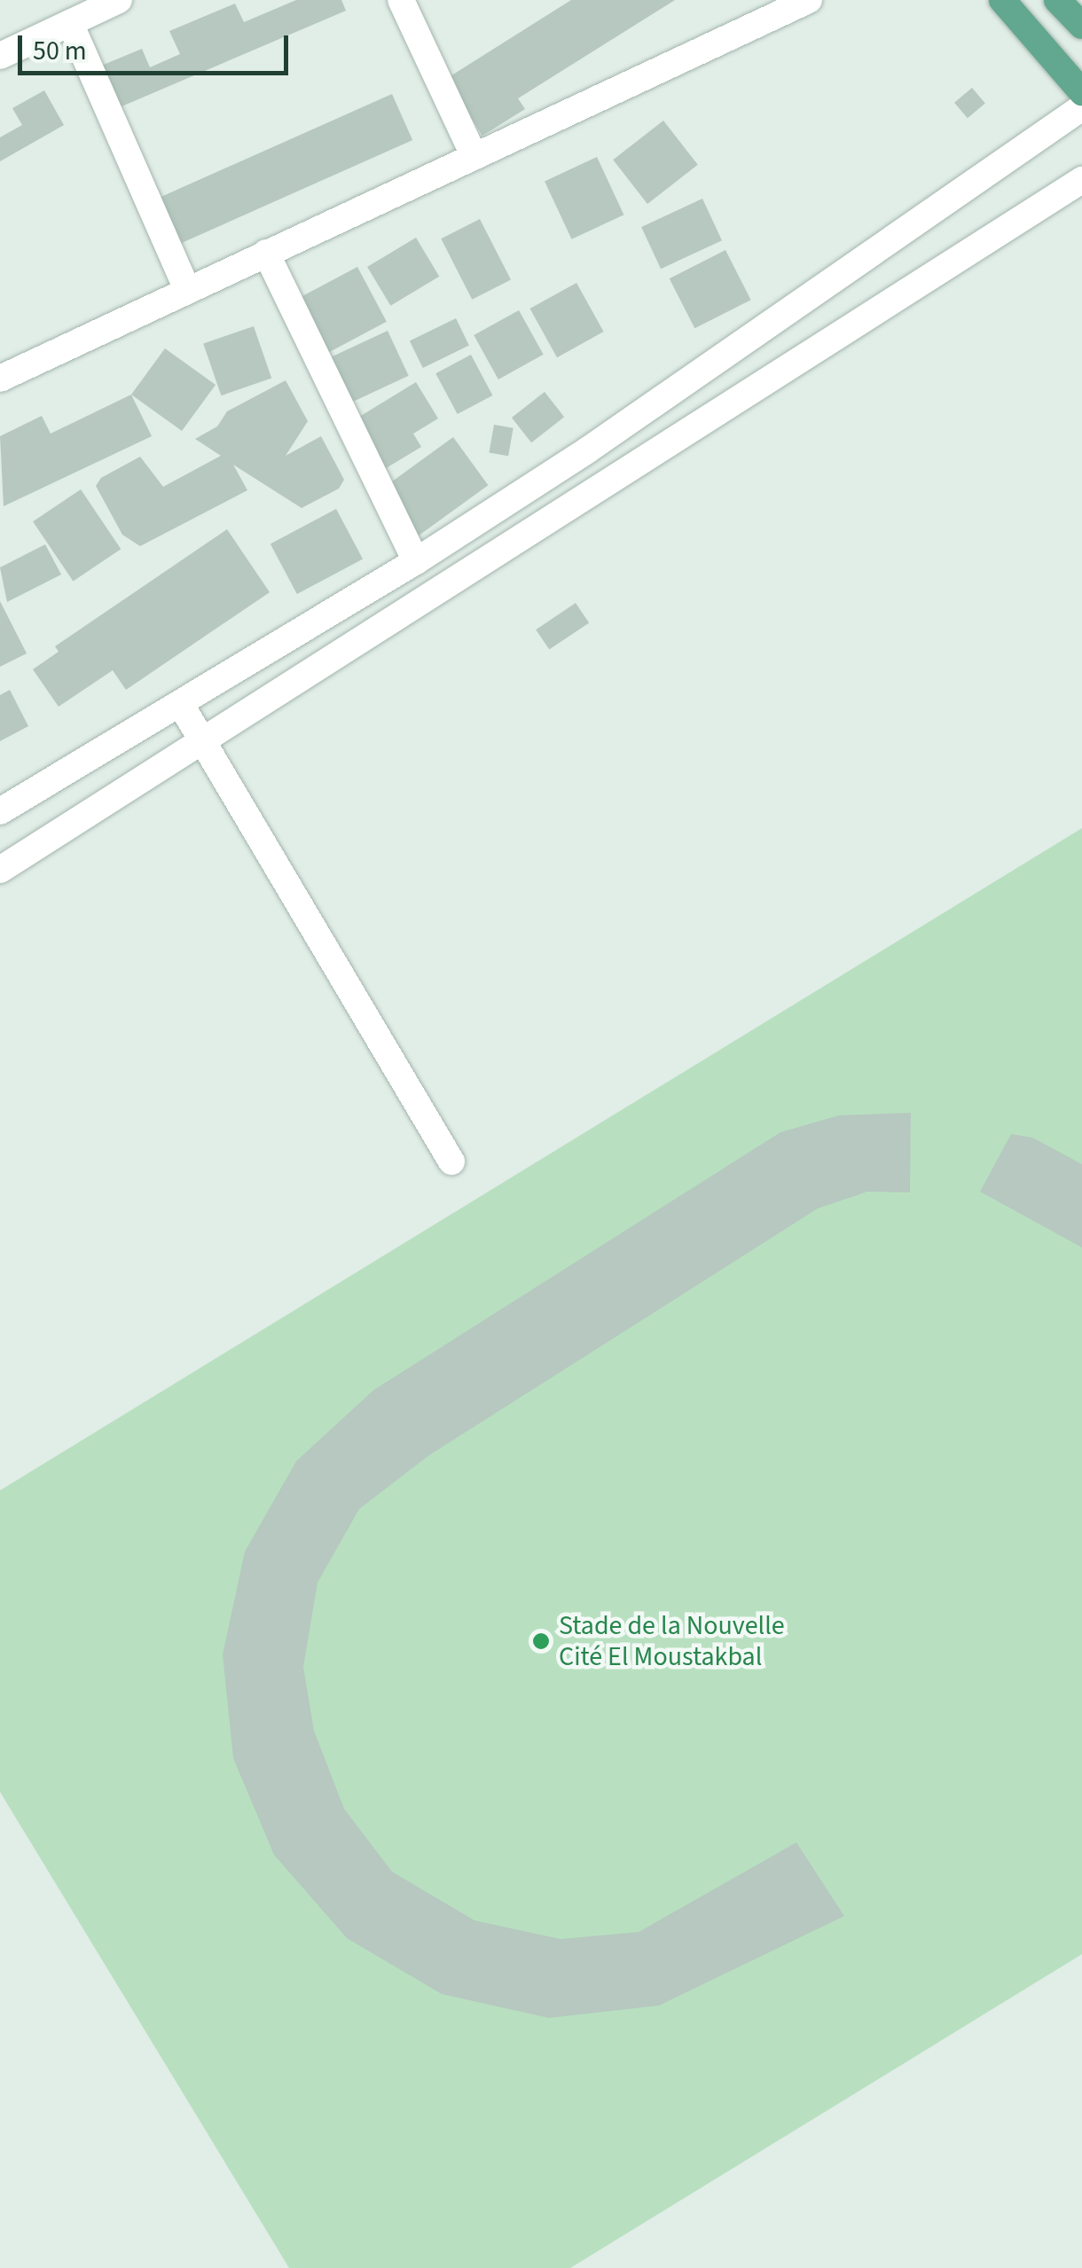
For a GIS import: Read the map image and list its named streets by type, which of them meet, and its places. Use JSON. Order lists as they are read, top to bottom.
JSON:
{
  "places": ["Stade de la Nouvelle Cité El Moustakbal"],
  "scale_bar": "50 m"
}
